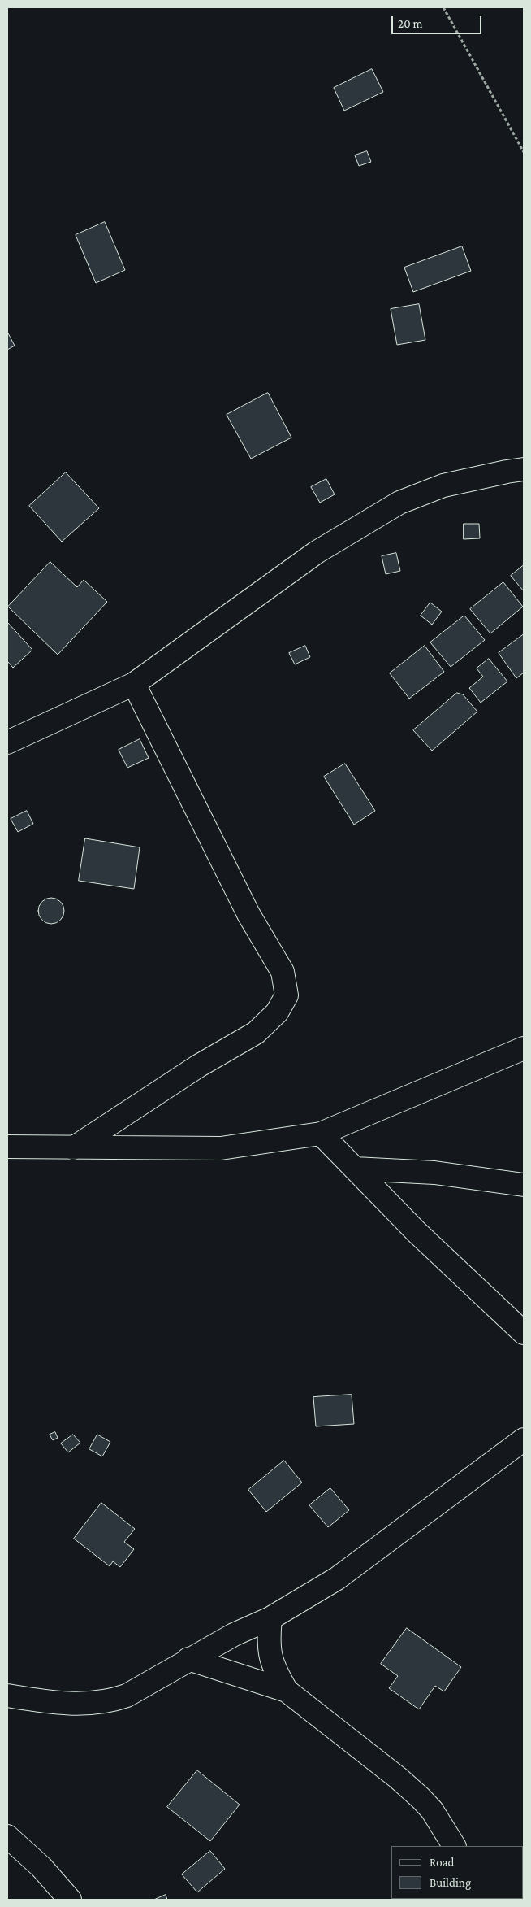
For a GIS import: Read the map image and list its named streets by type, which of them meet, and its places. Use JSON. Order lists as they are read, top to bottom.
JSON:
{
  "legend": ["Road", "Building"],
  "scale_bar": "20 m"
}
